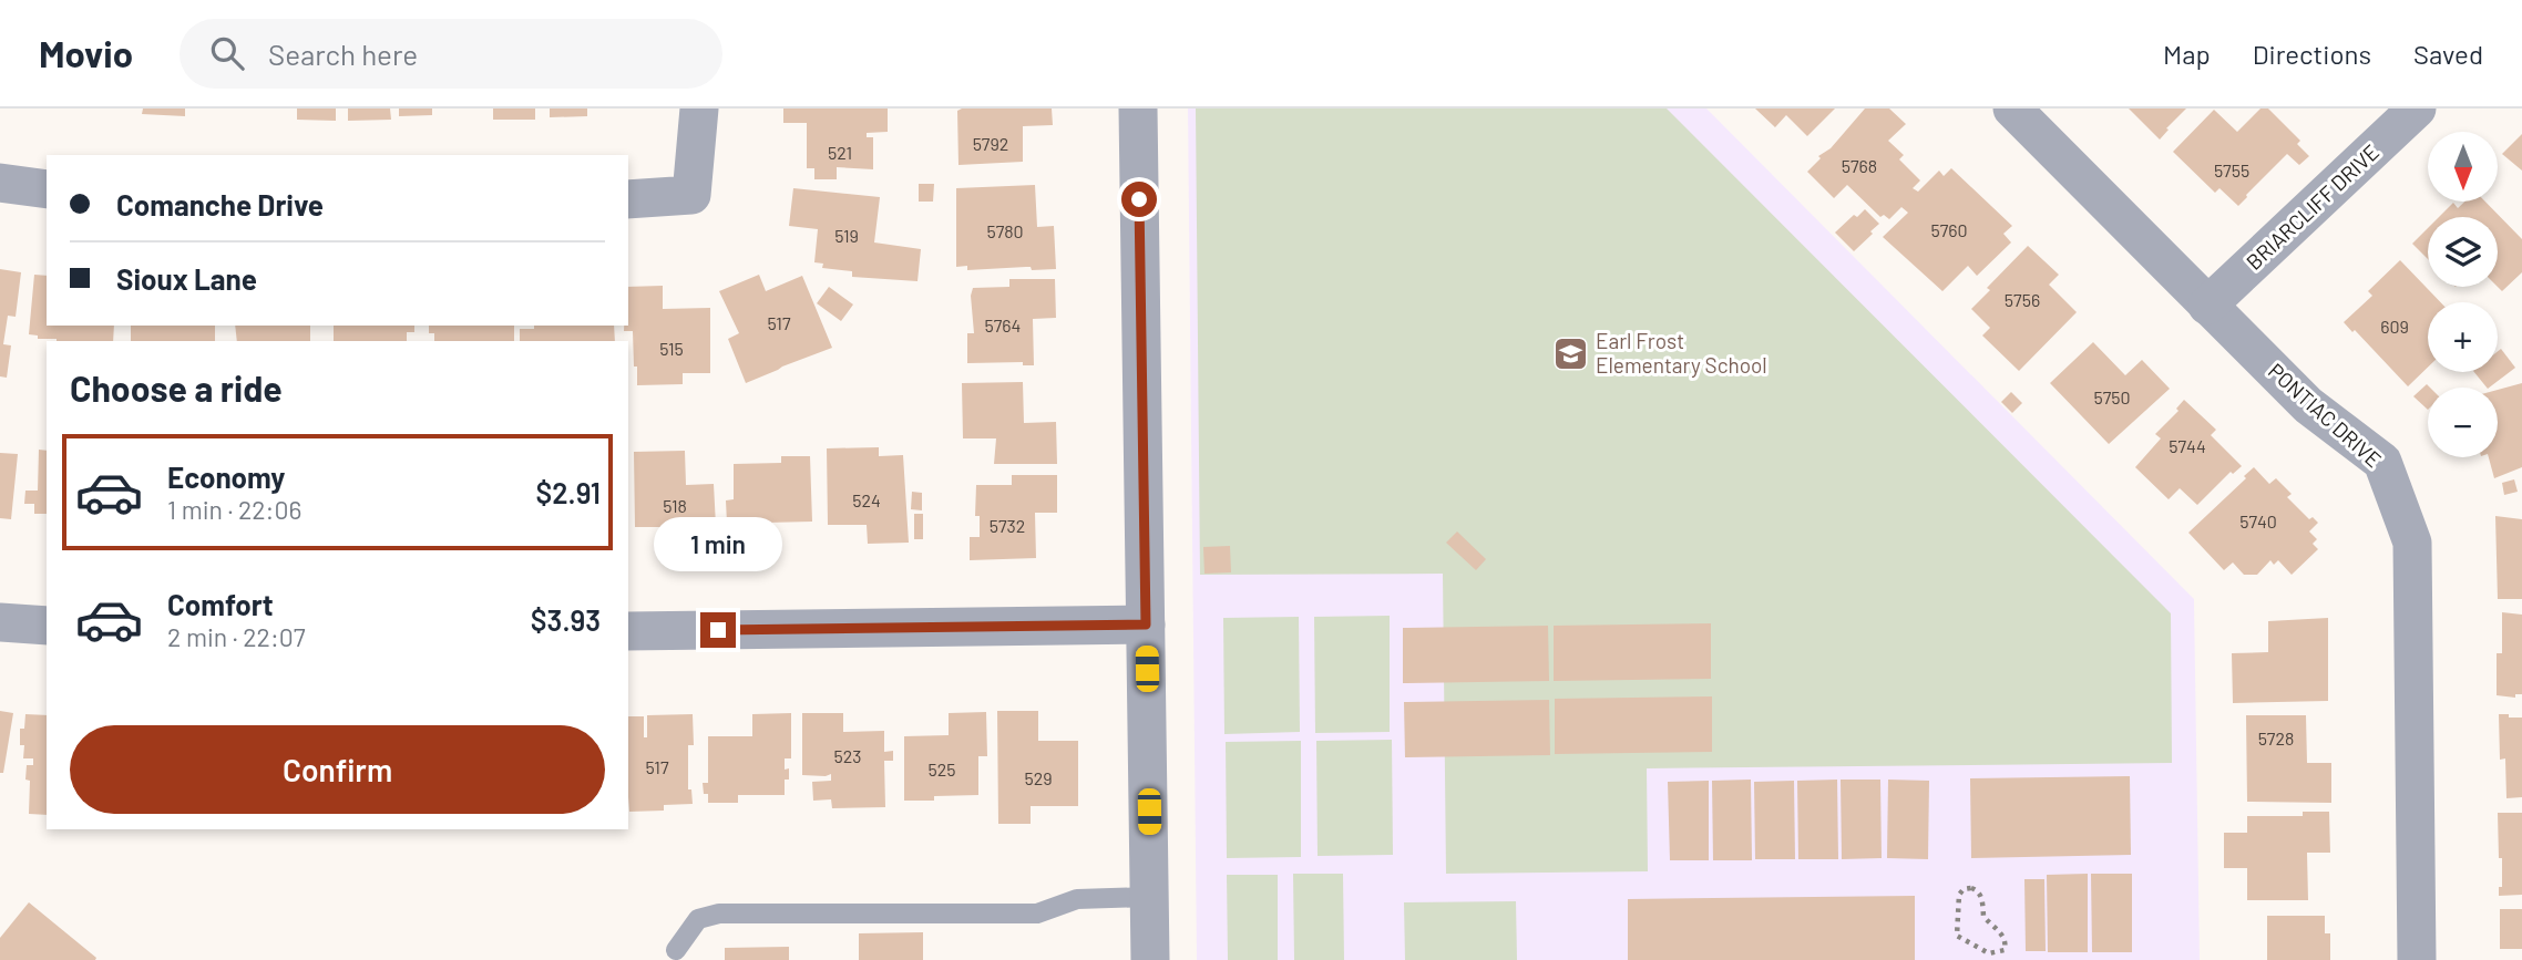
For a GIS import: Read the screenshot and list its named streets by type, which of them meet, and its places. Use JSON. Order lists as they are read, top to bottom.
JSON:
{
  "streets": {
    "street": ["BRIARCLIFF DRIVE", "PONTIAC DRIVE"]
  },
  "crossings": [
    ["BRIARCLIFF DRIVE", "PONTIAC DRIVE"]
  ],
  "places": {
    "school or university": ["Earl Frost Elementary School"]
  },
  "house_numbers": [
    "5792",
    "521",
    "5768",
    "5755",
    "5760",
    "5780",
    "519",
    "5756",
    "517",
    "5764",
    "609",
    "515",
    "5750",
    "5744",
    "524",
    "518",
    "5740",
    "5732",
    "5728",
    "523",
    "517",
    "525",
    "529"
  ],
  "north": "bottom",
  "page": {
    "header": "Movio",
    "search": "Search here",
    "nav": ["Map", "Directions", "Saved"],
    "map_buttons": ["+", "−"],
    "banner": ["Comanche Drive", "Sioux Lane"],
    "heading": "Choose a ride",
    "list": [
      {
        "name": "Economy",
        "note": "1 min · 22:06",
        "value": "$2.91"
      },
      {
        "name": "Comfort",
        "note": "2 min · 22:07",
        "value": "$3.93"
      }
    ],
    "bubble": "1 min",
    "buttons": "Confirm"
  }
}
